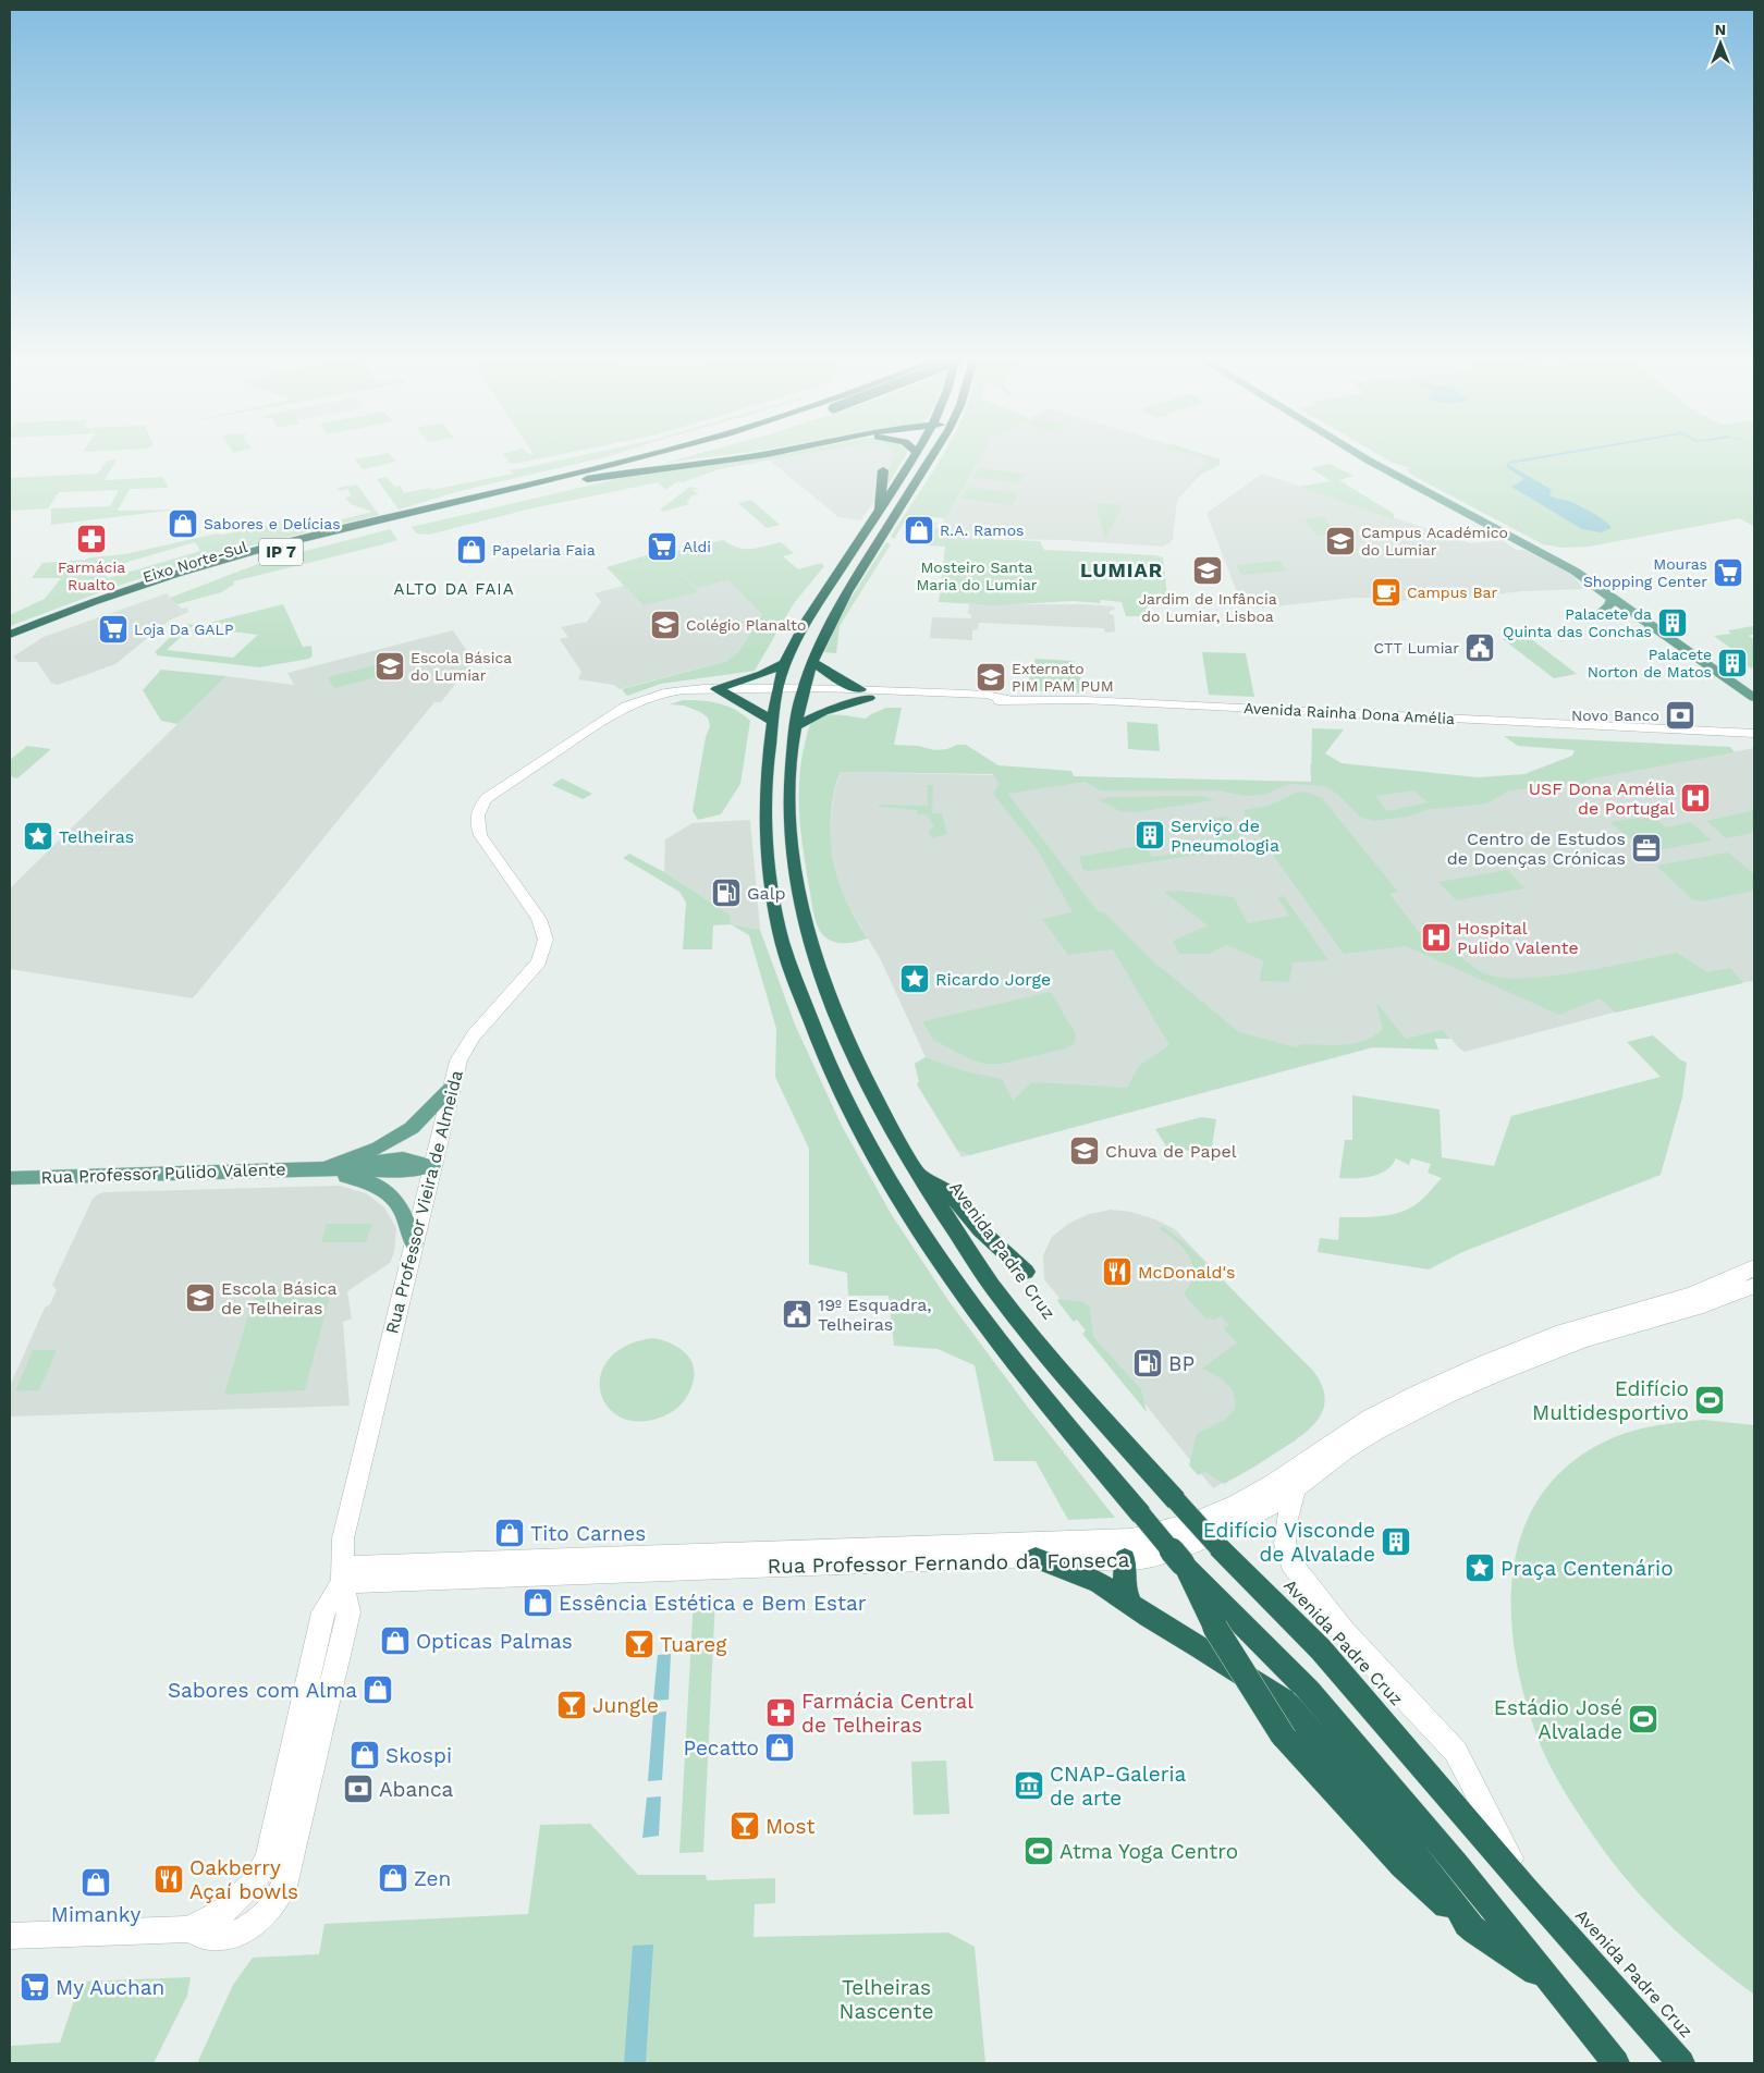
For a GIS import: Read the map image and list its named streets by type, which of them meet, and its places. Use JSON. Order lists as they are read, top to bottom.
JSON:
{
  "streets": {
    "highway": ["IP 7", "Eixo Norte-Sul", "Avenida Padre Cruz"],
    "main road": ["Rua Professor Pulido Valente"],
    "street": ["Avenida Rainha Dona Amélia", "Rua Professor Vieira de Almeida", "Rua Professor Fernando da Fonseca"]
  },
  "crossings": [
    ["Avenida Rainha Dona Amélia", "Rua Professor Vieira de Almeida"],
    ["Avenida Rainha Dona Amélia", "Avenida Padre Cruz"],
    ["Rua Professor Pulido Valente", "Rua Professor Vieira de Almeida"],
    ["Rua Professor Vieira de Almeida", "Avenida Padre Cruz"],
    ["Rua Professor Vieira de Almeida", "Rua Professor Fernando da Fonseca"]
  ],
  "districts": ["LUMIAR", "ALTO DA FAIA"],
  "parks": ["Mosteiro Santa Maria do Lumiar", "Telheiras Nascente"],
  "places": {
    "shop": [
      "Sabores e Delícias",
      "R.A. Ramos",
      "Papelaria Faia",
      "Tito Carnes",
      "Essência Estética e Bem Estar",
      "Opticas Palmas",
      "Sabores com Alma",
      "Pecatto",
      "Skospi",
      "Zen",
      "Mimanky"
    ],
    "pharmacy": ["Farmácia Rualto", "Farmácia Central de Telheiras"],
    "school or university": [
      "Campus Académico do Lumiar",
      "Jardim de Infância do Lumiar, Lisboa",
      "Colégio Planalto",
      "Escola Básica do Lumiar",
      "Externato PIM PAM PUM",
      "Chuva de Papel",
      "Escola Básica de Telheiras"
    ],
    "supermarket": [
      "Aldi",
      "Mouras Shopping Center",
      "Loja Da GALP",
      "My Auchan"
    ],
    "cafe": ["Campus Bar"],
    "building": [
      "Palacete da Quinta das Conchas",
      "Palacete Norton de Matos",
      "Serviço de Pneumologia",
      "Edifício Visconde de Alvalade"
    ],
    "public building": ["CTT Lumiar", "19º Esquadra, Telheiras"],
    "bank": ["Novo Banco", "Abanca"],
    "hospital": ["USF Dona Amélia de Portugal", "Hospital Pulido Valente"],
    "place": ["Telheiras", "Ricardo Jorge", "Praça Centenário"],
    "office": ["Centro de Estudos de Doenças Crónicas"],
    "fuel station": ["Galp", "BP"],
    "restaurant": ["McDonald's", "Oakberry Açaí bowls"],
    "sports": ["Edifício Multidesportivo", "Estádio José Alvalade", "Atma Yoga Centro"],
    "bar": ["Tuareg", "Jungle", "Most"],
    "museum": ["CNAP-Galeria de arte"]
  },
  "north": "top"
}
